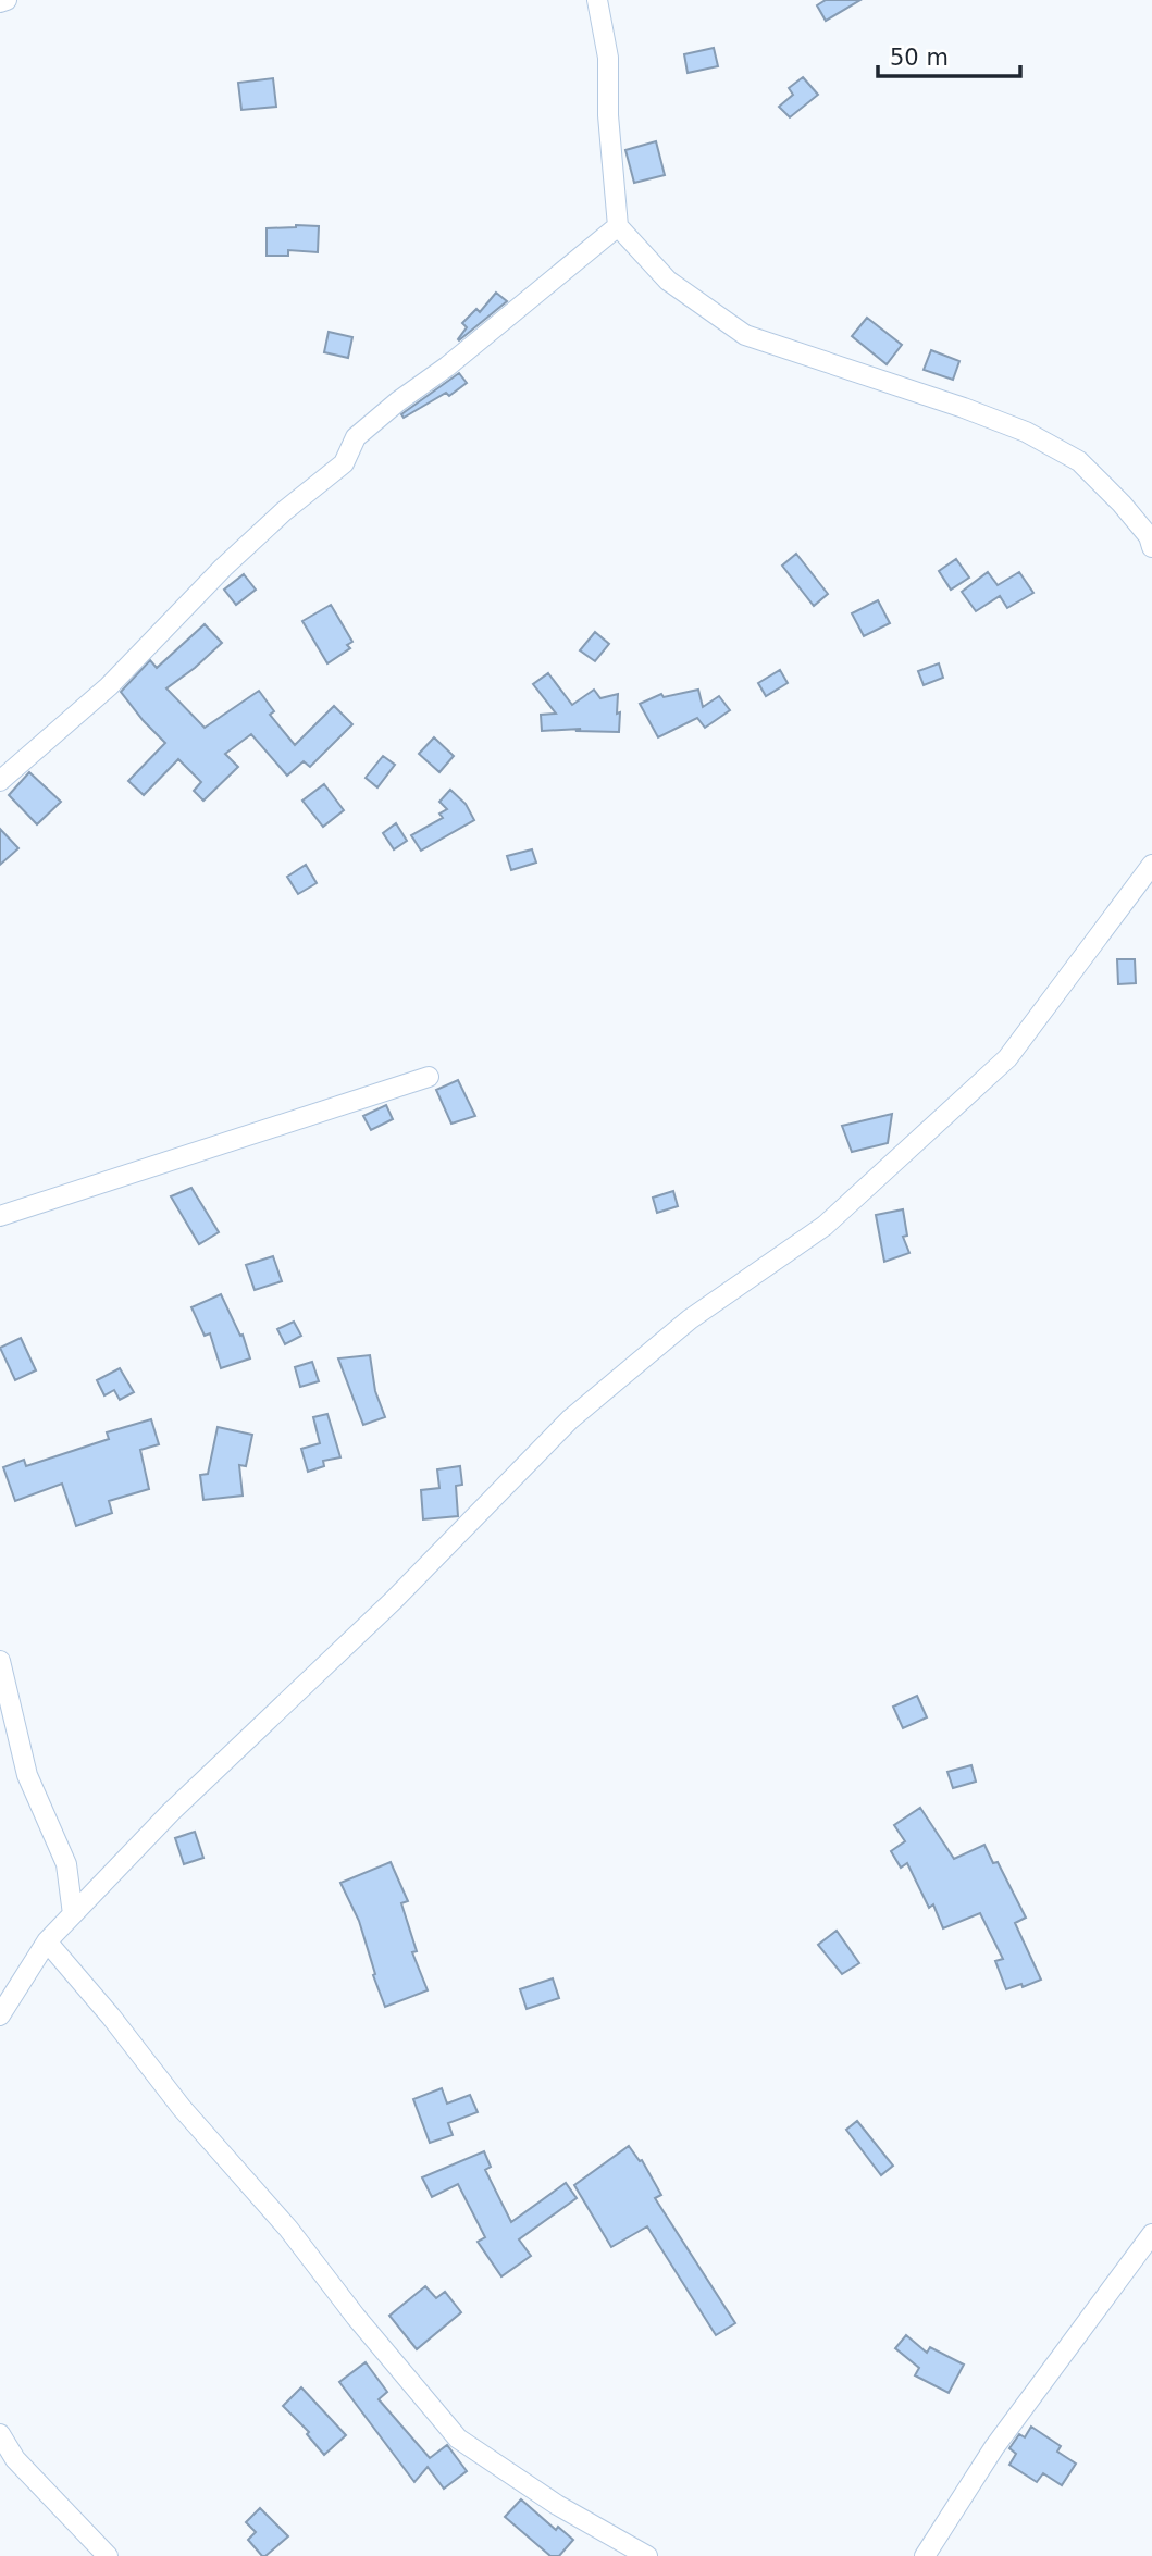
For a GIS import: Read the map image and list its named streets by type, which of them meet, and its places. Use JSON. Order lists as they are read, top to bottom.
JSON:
{
  "scale_bar": "50 m"
}
